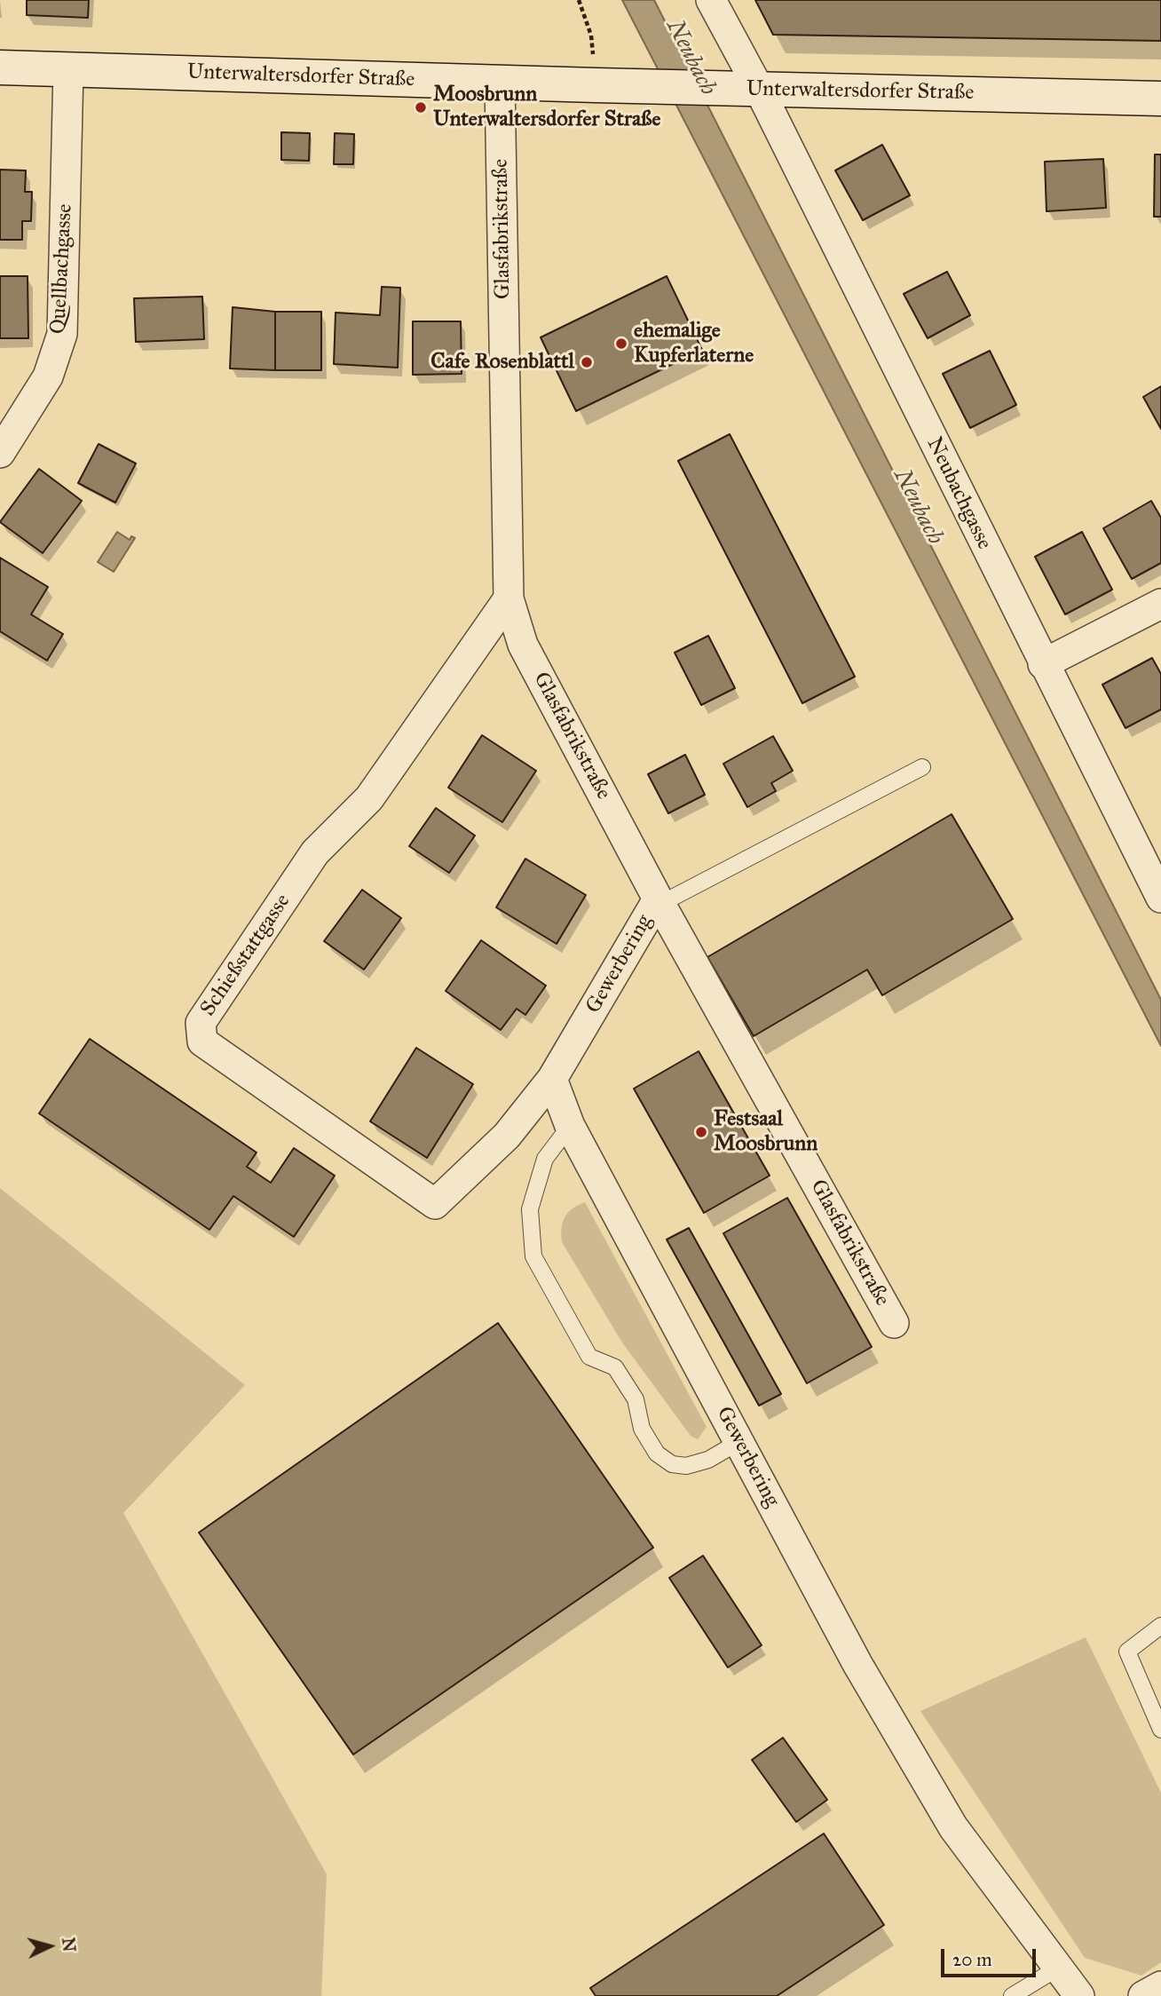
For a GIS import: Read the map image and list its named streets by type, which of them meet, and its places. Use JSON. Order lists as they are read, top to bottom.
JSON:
{
  "streets": {
    "main road": ["Unterwaltersdorfer Straße"],
    "street": [
      "Glasfabrikstraße",
      "Quellbachgasse",
      "Neubachgasse",
      "Schießstattgasse",
      "Gewerbering"
    ]
  },
  "crossings": [
    ["Unterwaltersdorfer Straße", "Glasfabrikstraße"],
    ["Unterwaltersdorfer Straße", "Quellbachgasse"],
    ["Unterwaltersdorfer Straße", "Neubachgasse"],
    ["Glasfabrikstraße", "Schießstattgasse"],
    ["Glasfabrikstraße", "Gewerbering"],
    ["Schießstattgasse", "Gewerbering"]
  ],
  "water": ["Neubach"],
  "places": [
    "Moosbrunn Unterwaltersdorfer Straße",
    "ehemalige Kupferlaterne",
    "Cafe Rosenblattl",
    "Festsaal Moosbrunn"
  ],
  "scale_bar": "20 m",
  "north": "right"
}
